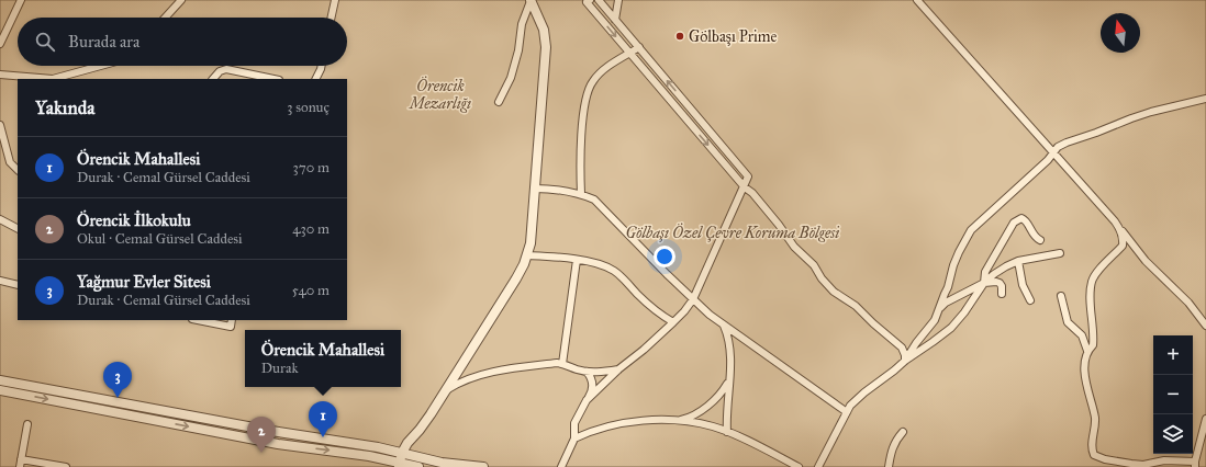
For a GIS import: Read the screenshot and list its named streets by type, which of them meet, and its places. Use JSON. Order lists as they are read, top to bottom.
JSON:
{
  "parks": ["Örencik Mezarlığı", "Gölbaşı Özel Çevre Koruma Bölgesi"],
  "places": ["Gölbaşı Prime"],
  "north": "top",
  "page": {
    "search": "Burada ara",
    "heading": ["Yakında", "3 sonuç"],
    "list": [
      {
        "mark": "1",
        "name": "Örencik Mahallesi",
        "note": "Durak · Cemal Gürsel Caddesi",
        "value": "370 m"
      },
      {
        "mark": "2",
        "name": "Örencik İlkokulu",
        "note": "Okul · Cemal Gürsel Caddesi",
        "value": "430 m"
      },
      {
        "mark": "3",
        "name": "Yağmur Evler Sitesi",
        "note": "Durak · Cemal Gürsel Caddesi",
        "value": "540 m"
      }
    ],
    "popup": ["Örencik Mahallesi", "Durak"],
    "map_buttons": ["+", "−"],
    "pins": ["3", "1", "2"]
  }
}
